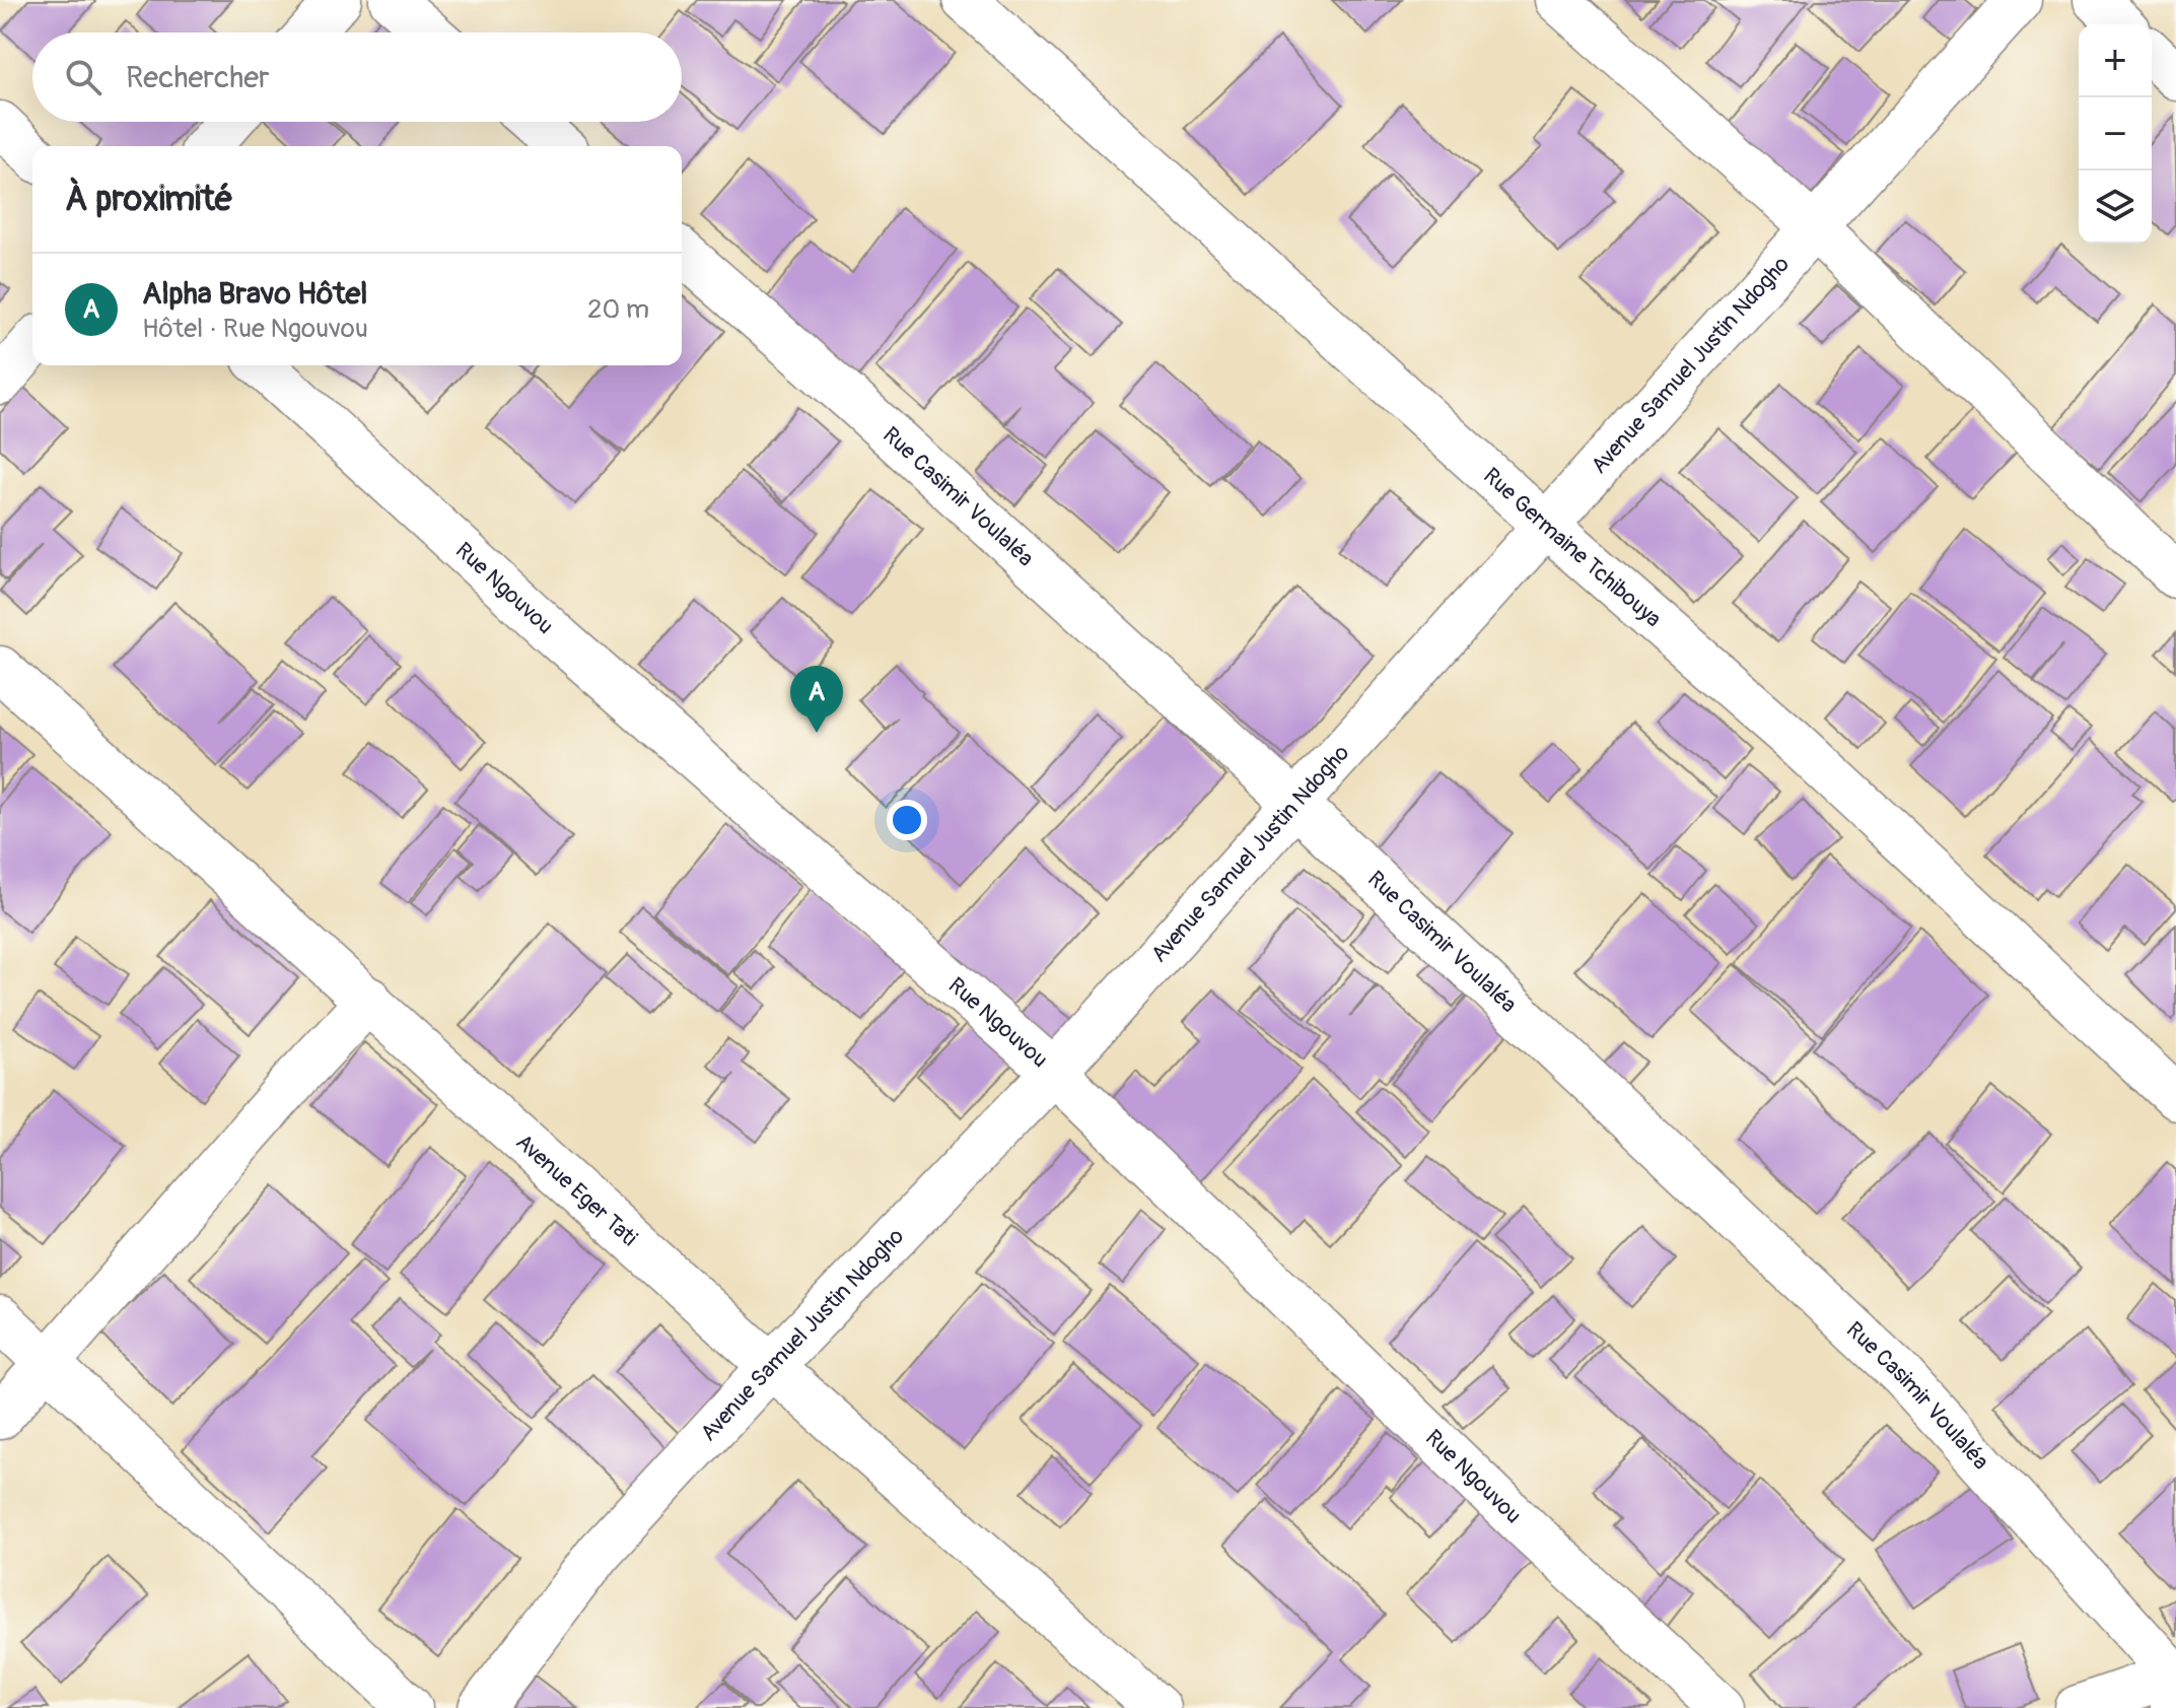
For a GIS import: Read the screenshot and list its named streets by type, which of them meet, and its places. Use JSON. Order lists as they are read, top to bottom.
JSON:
{
  "streets": {
    "street": [
      "Avenue Samuel Justin Ndogho",
      "Rue Casimir Voulaléa",
      "Rue Germaine Tchibouya",
      "Rue Ngouvou",
      "Avenue Eger Tati"
    ]
  },
  "crossings": [
    ["Avenue Samuel Justin Ndogho", "Rue Casimir Voulaléa"],
    ["Avenue Samuel Justin Ndogho", "Rue Germaine Tchibouya"],
    ["Avenue Samuel Justin Ndogho", "Rue Ngouvou"],
    ["Avenue Samuel Justin Ndogho", "Avenue Eger Tati"]
  ],
  "page": {
    "map_buttons": ["+", "−"],
    "search": "Rechercher",
    "heading": "À proximité",
    "list": [
      {
        "mark": "A",
        "name": "Alpha Bravo Hôtel",
        "note": "Hôtel · Rue Ngouvou",
        "value": "20 m"
      }
    ],
    "pins": "A"
  }
}
